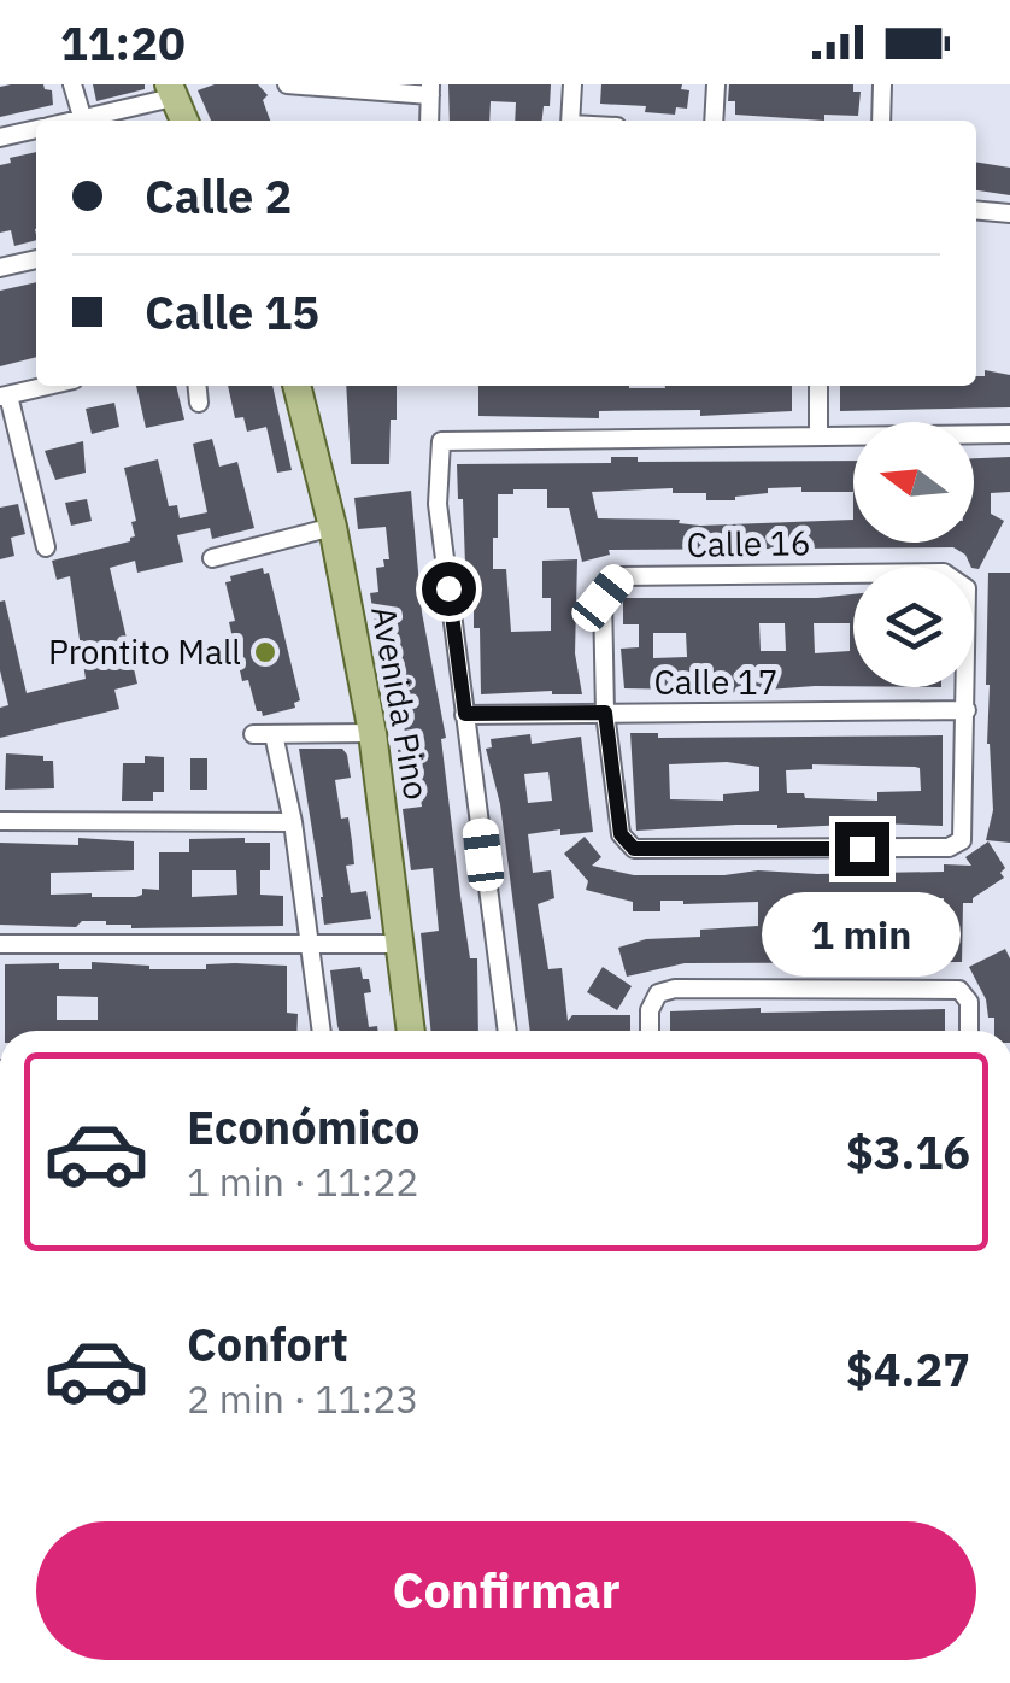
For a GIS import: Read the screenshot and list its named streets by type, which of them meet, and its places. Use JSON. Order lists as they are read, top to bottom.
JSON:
{
  "streets": {
    "main road": ["Avenida Pino"],
    "street": ["Calle 16", "Calle 17"]
  },
  "crossings": [
    ["Calle 16", "Calle 17"]
  ],
  "places": ["Prontito Mall"],
  "north": "left",
  "page": {
    "status": "11:20",
    "banner": ["Calle 2", "Calle 15"],
    "bubble": "1 min",
    "list": [
      {
        "name": "Económico",
        "note": "1 min · 11:22",
        "value": "$3.16"
      },
      {
        "name": "Confort",
        "note": "2 min · 11:23",
        "value": "$4.27"
      }
    ],
    "buttons": "Confirmar"
  }
}
